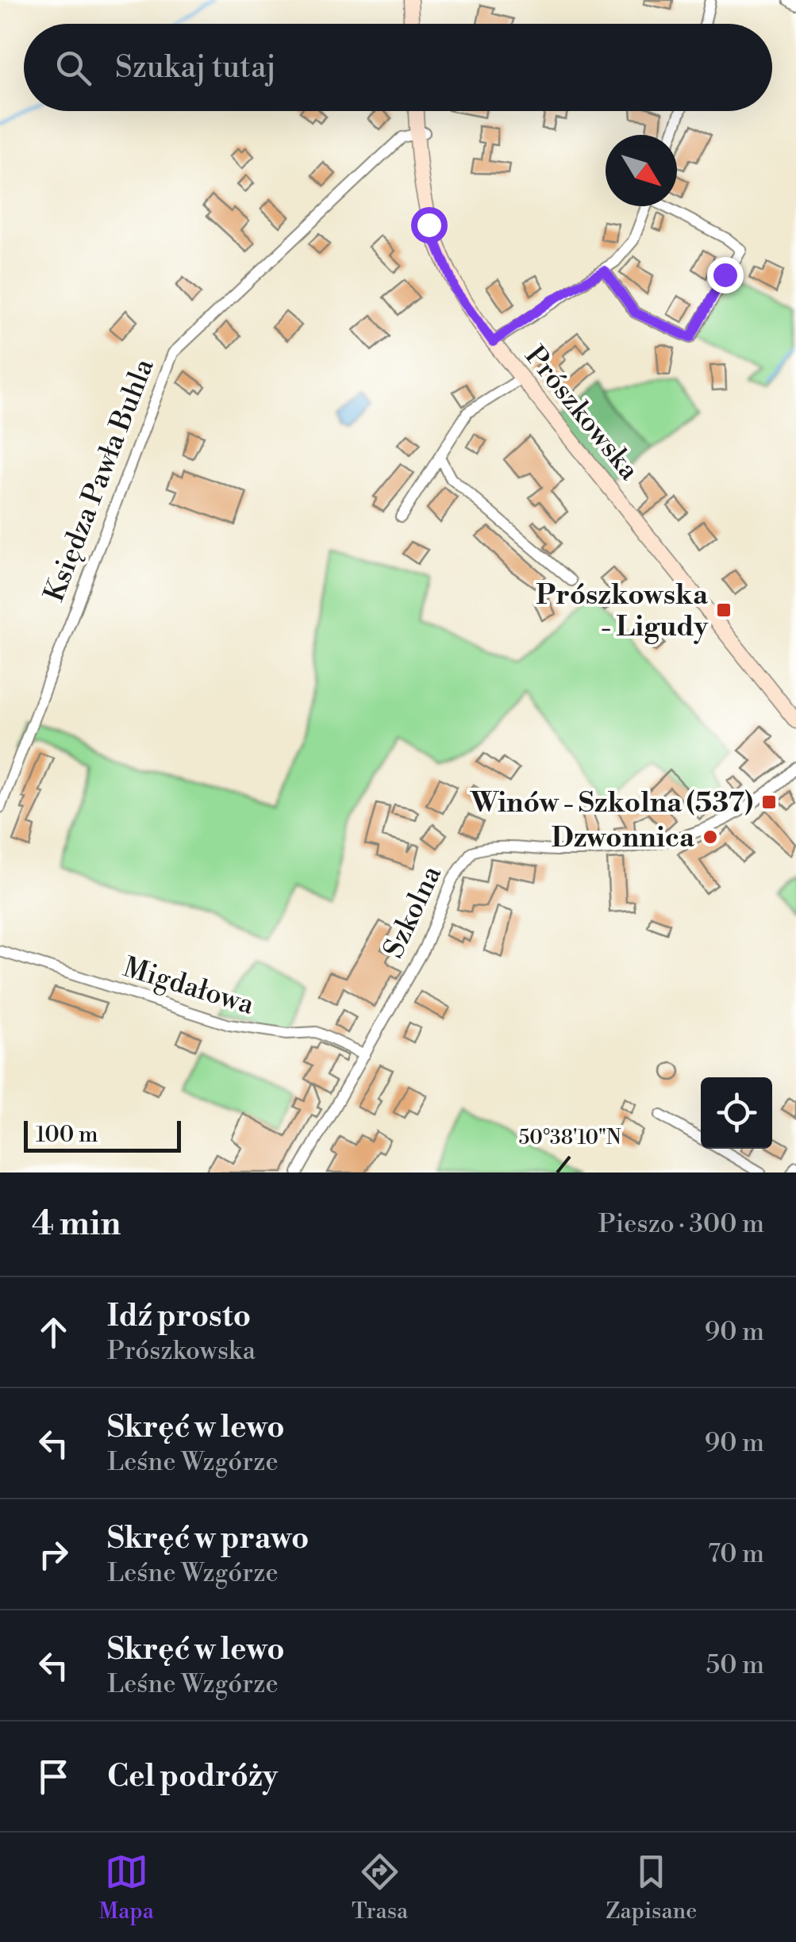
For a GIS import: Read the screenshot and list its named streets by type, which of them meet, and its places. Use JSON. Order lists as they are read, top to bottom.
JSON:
{
  "streets": {
    "main road": ["Prószkowska"],
    "street": ["Księdza Pawła Buhla", "Szkolna", "Migdałowa"]
  },
  "crossings": [
    ["Prószkowska", "Księdza Pawła Buhla"],
    ["Szkolna", "Migdałowa"]
  ],
  "places": {
    "transit": ["Prószkowska - Ligudy", "Winów - Szkolna (537)"],
    "other": ["Dzwonnica"]
  },
  "scale_bar": "100 m",
  "north": "bottom right",
  "page": {
    "search": "Szukaj tutaj",
    "scale": "100 m",
    "heading": ["4 min", "Pieszo · 300 m"],
    "list": [
      ["Idź prosto", "Prószkowska", "90 m"],
      ["Skręć w lewo", "Leśne Wzgórze", "90 m"],
      ["Skręć w prawo", "Leśne Wzgórze", "70 m"],
      ["Skręć w lewo", "Leśne Wzgórze", "50 m"],
      "Cel podróży"
    ],
    "nav": ["Mapa", "Trasa", "Zapisane"]
  },
  "coordinates": ["50°38'10\"N"]
}
